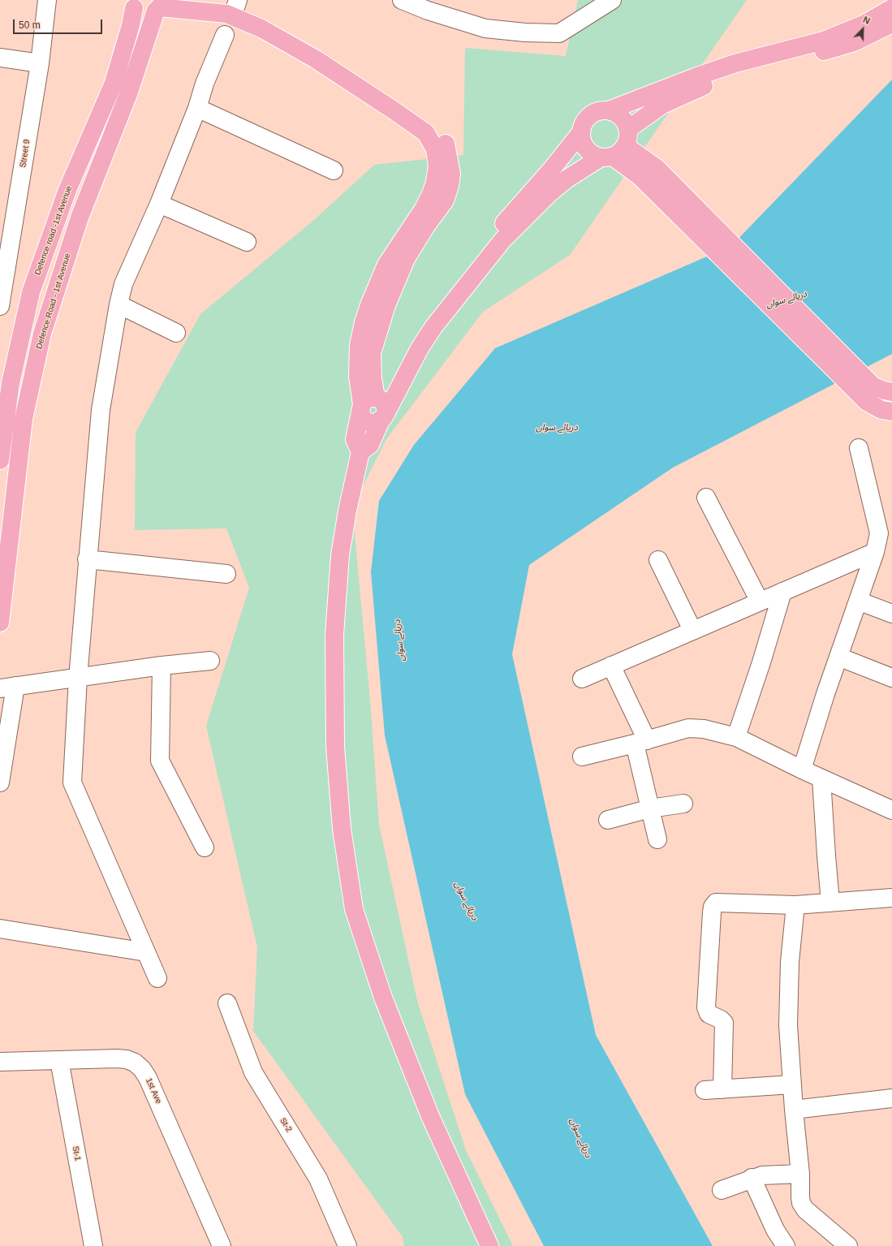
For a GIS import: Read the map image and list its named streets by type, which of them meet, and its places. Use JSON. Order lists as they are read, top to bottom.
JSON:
{
  "streets": {
    "main road": ["Defence road -1st Avenue", "Defence Road - 1st Avenue"],
    "street": [
      "Street 9",
      "1st Ave",
      "St-2",
      "St-1"
    ]
  },
  "crossings": [
    ["Defence road -1st Avenue", "Defence Road - 1st Avenue"],
    ["1st Ave", "St-1"]
  ],
  "water": ["دریائے سواں"],
  "scale_bar": "50 m",
  "north": "top right"
}
